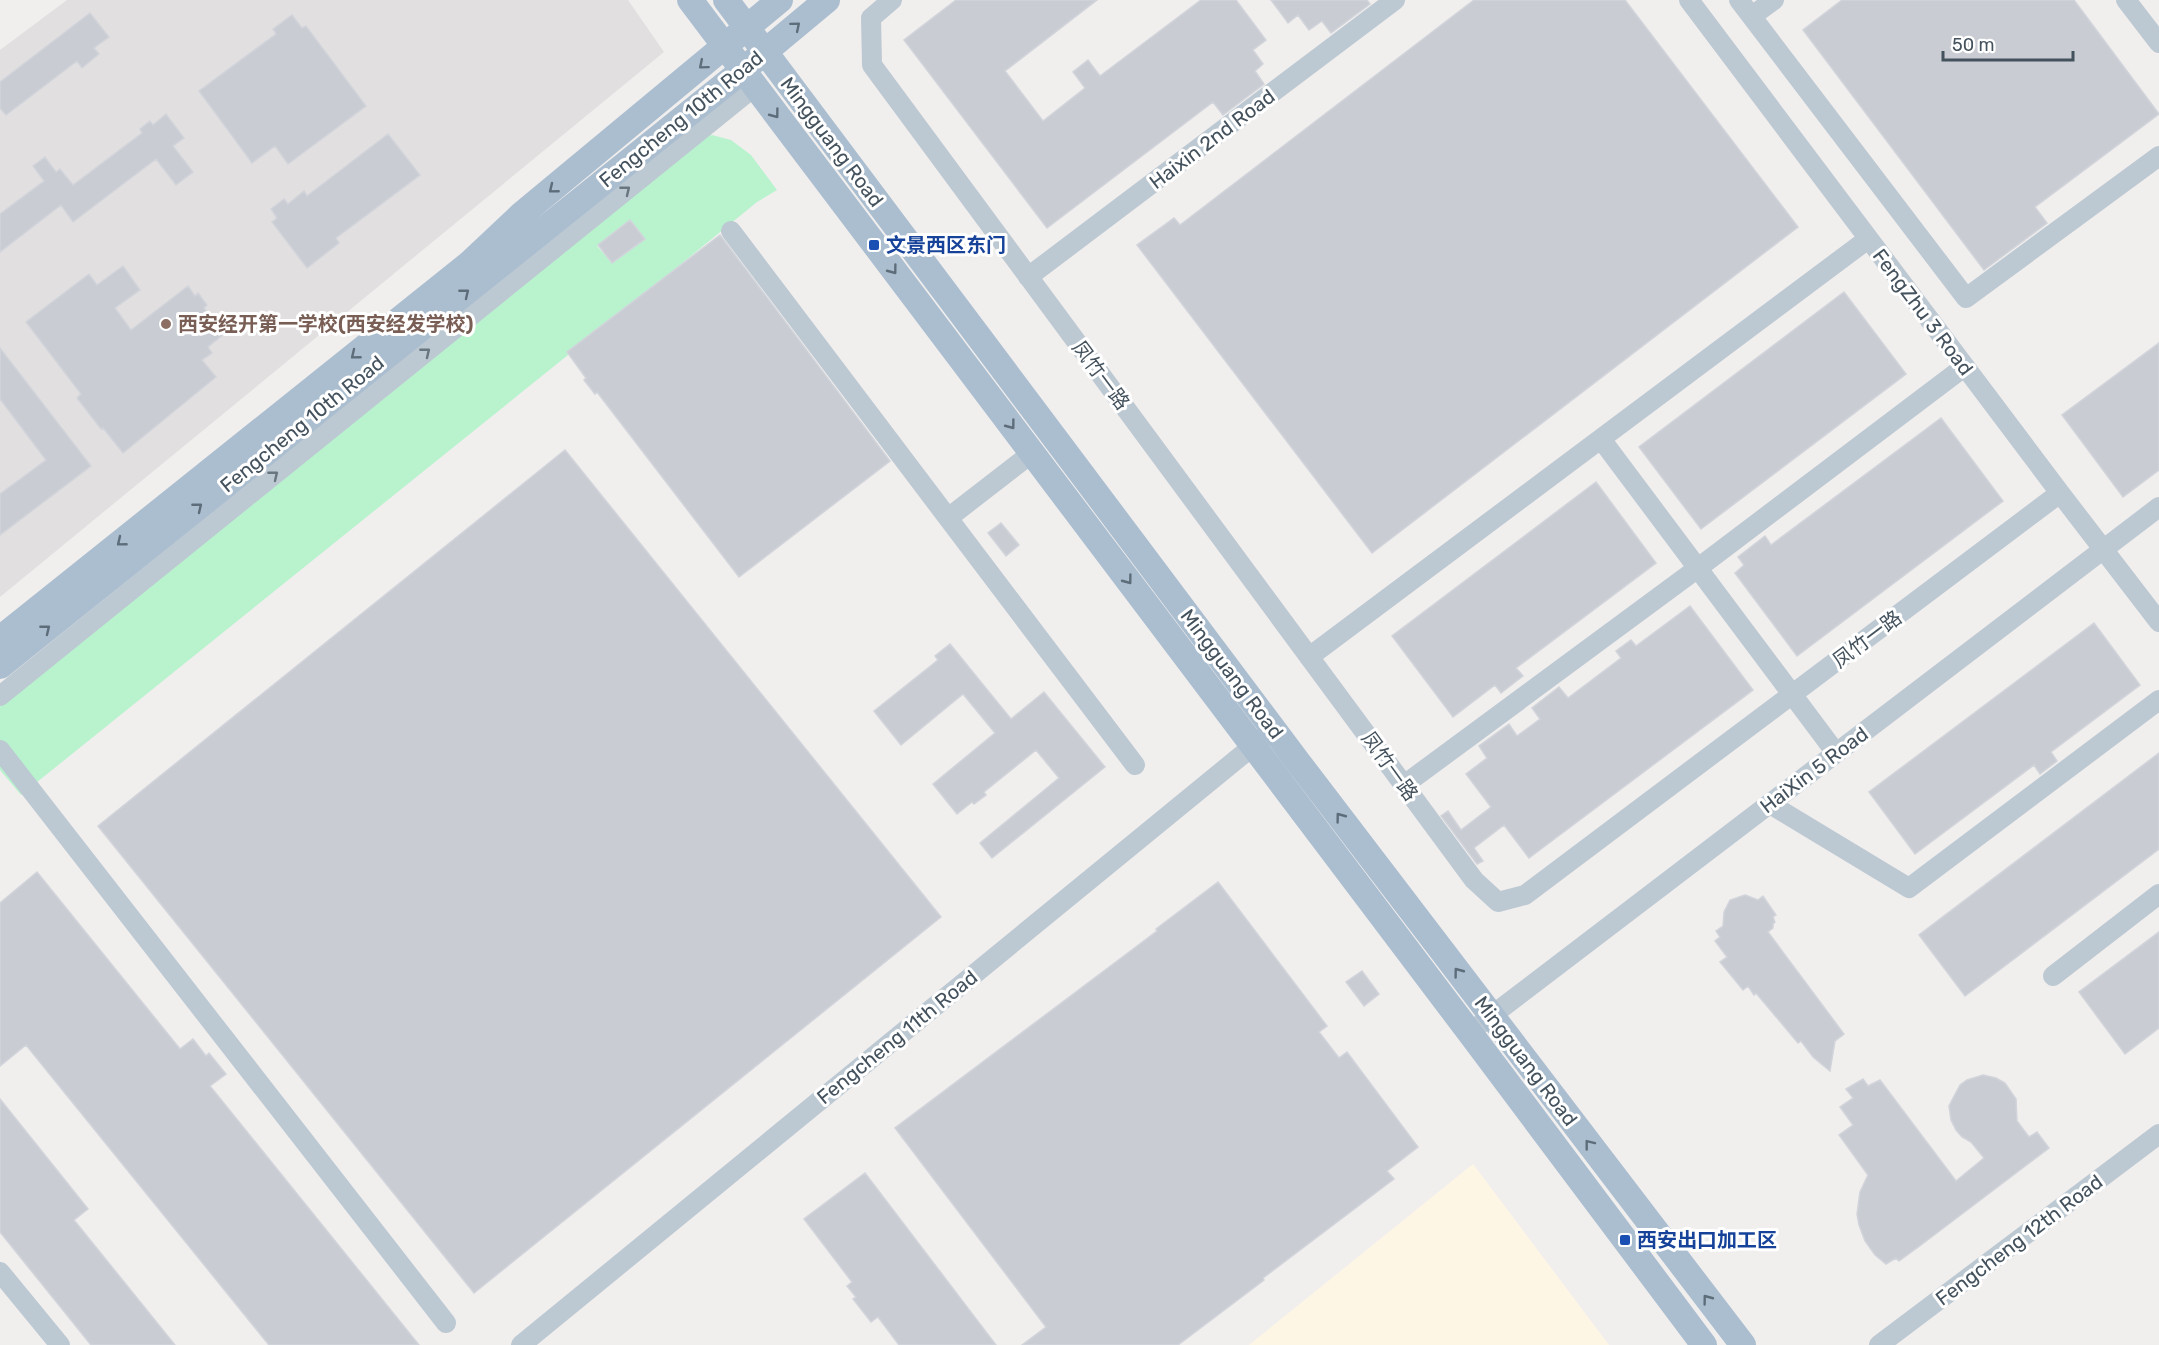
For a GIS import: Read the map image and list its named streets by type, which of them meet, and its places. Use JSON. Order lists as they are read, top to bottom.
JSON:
{
  "streets": {
    "main road": ["Fengcheng 10th Road", "Mingguang Road"],
    "street": [
      "Haixin 2nd Road",
      "FengZhu 3 Road",
      "凤竹一路",
      "HaiXin 5 Road",
      "Fengcheng 11th Road",
      "Fengcheng 12th Road"
    ]
  },
  "crossings": [
    ["Fengcheng 10th Road", "Mingguang Road"],
    ["Haixin 2nd Road", "凤竹一路"],
    ["Mingguang Road", "HaiXin 5 Road"],
    ["Mingguang Road", "Fengcheng 11th Road"],
    ["FengZhu 3 Road", "凤竹一路"],
    ["FengZhu 3 Road", "HaiXin 5 Road"]
  ],
  "places": {
    "transit": ["文景西区东门", "西安出口加工区"],
    "other": ["西安经开第一学校(西安经发学校)"]
  },
  "scale_bar": "50 m"
}
